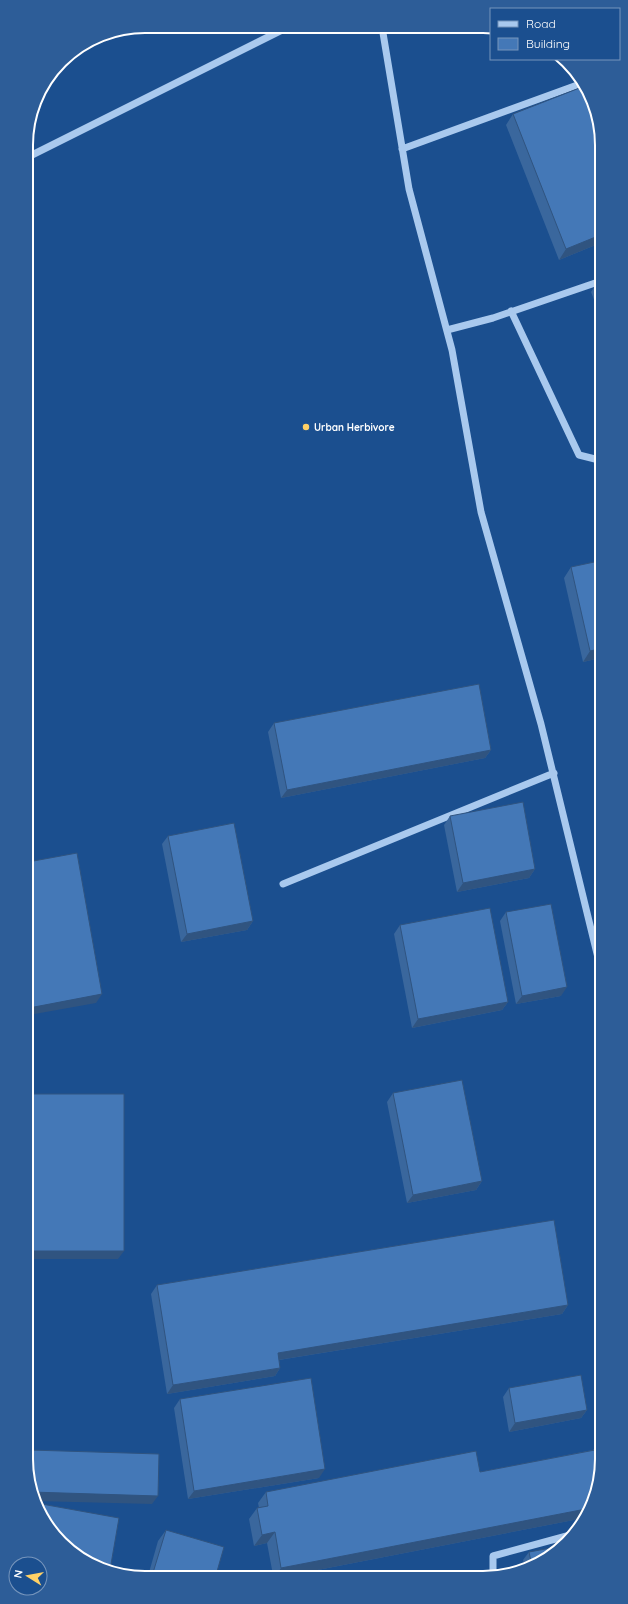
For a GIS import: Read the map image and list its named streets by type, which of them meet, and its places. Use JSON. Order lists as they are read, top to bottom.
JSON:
{
  "places": ["Urban Herbivore"],
  "legend": ["Road", "Building"],
  "north": "left"
}
